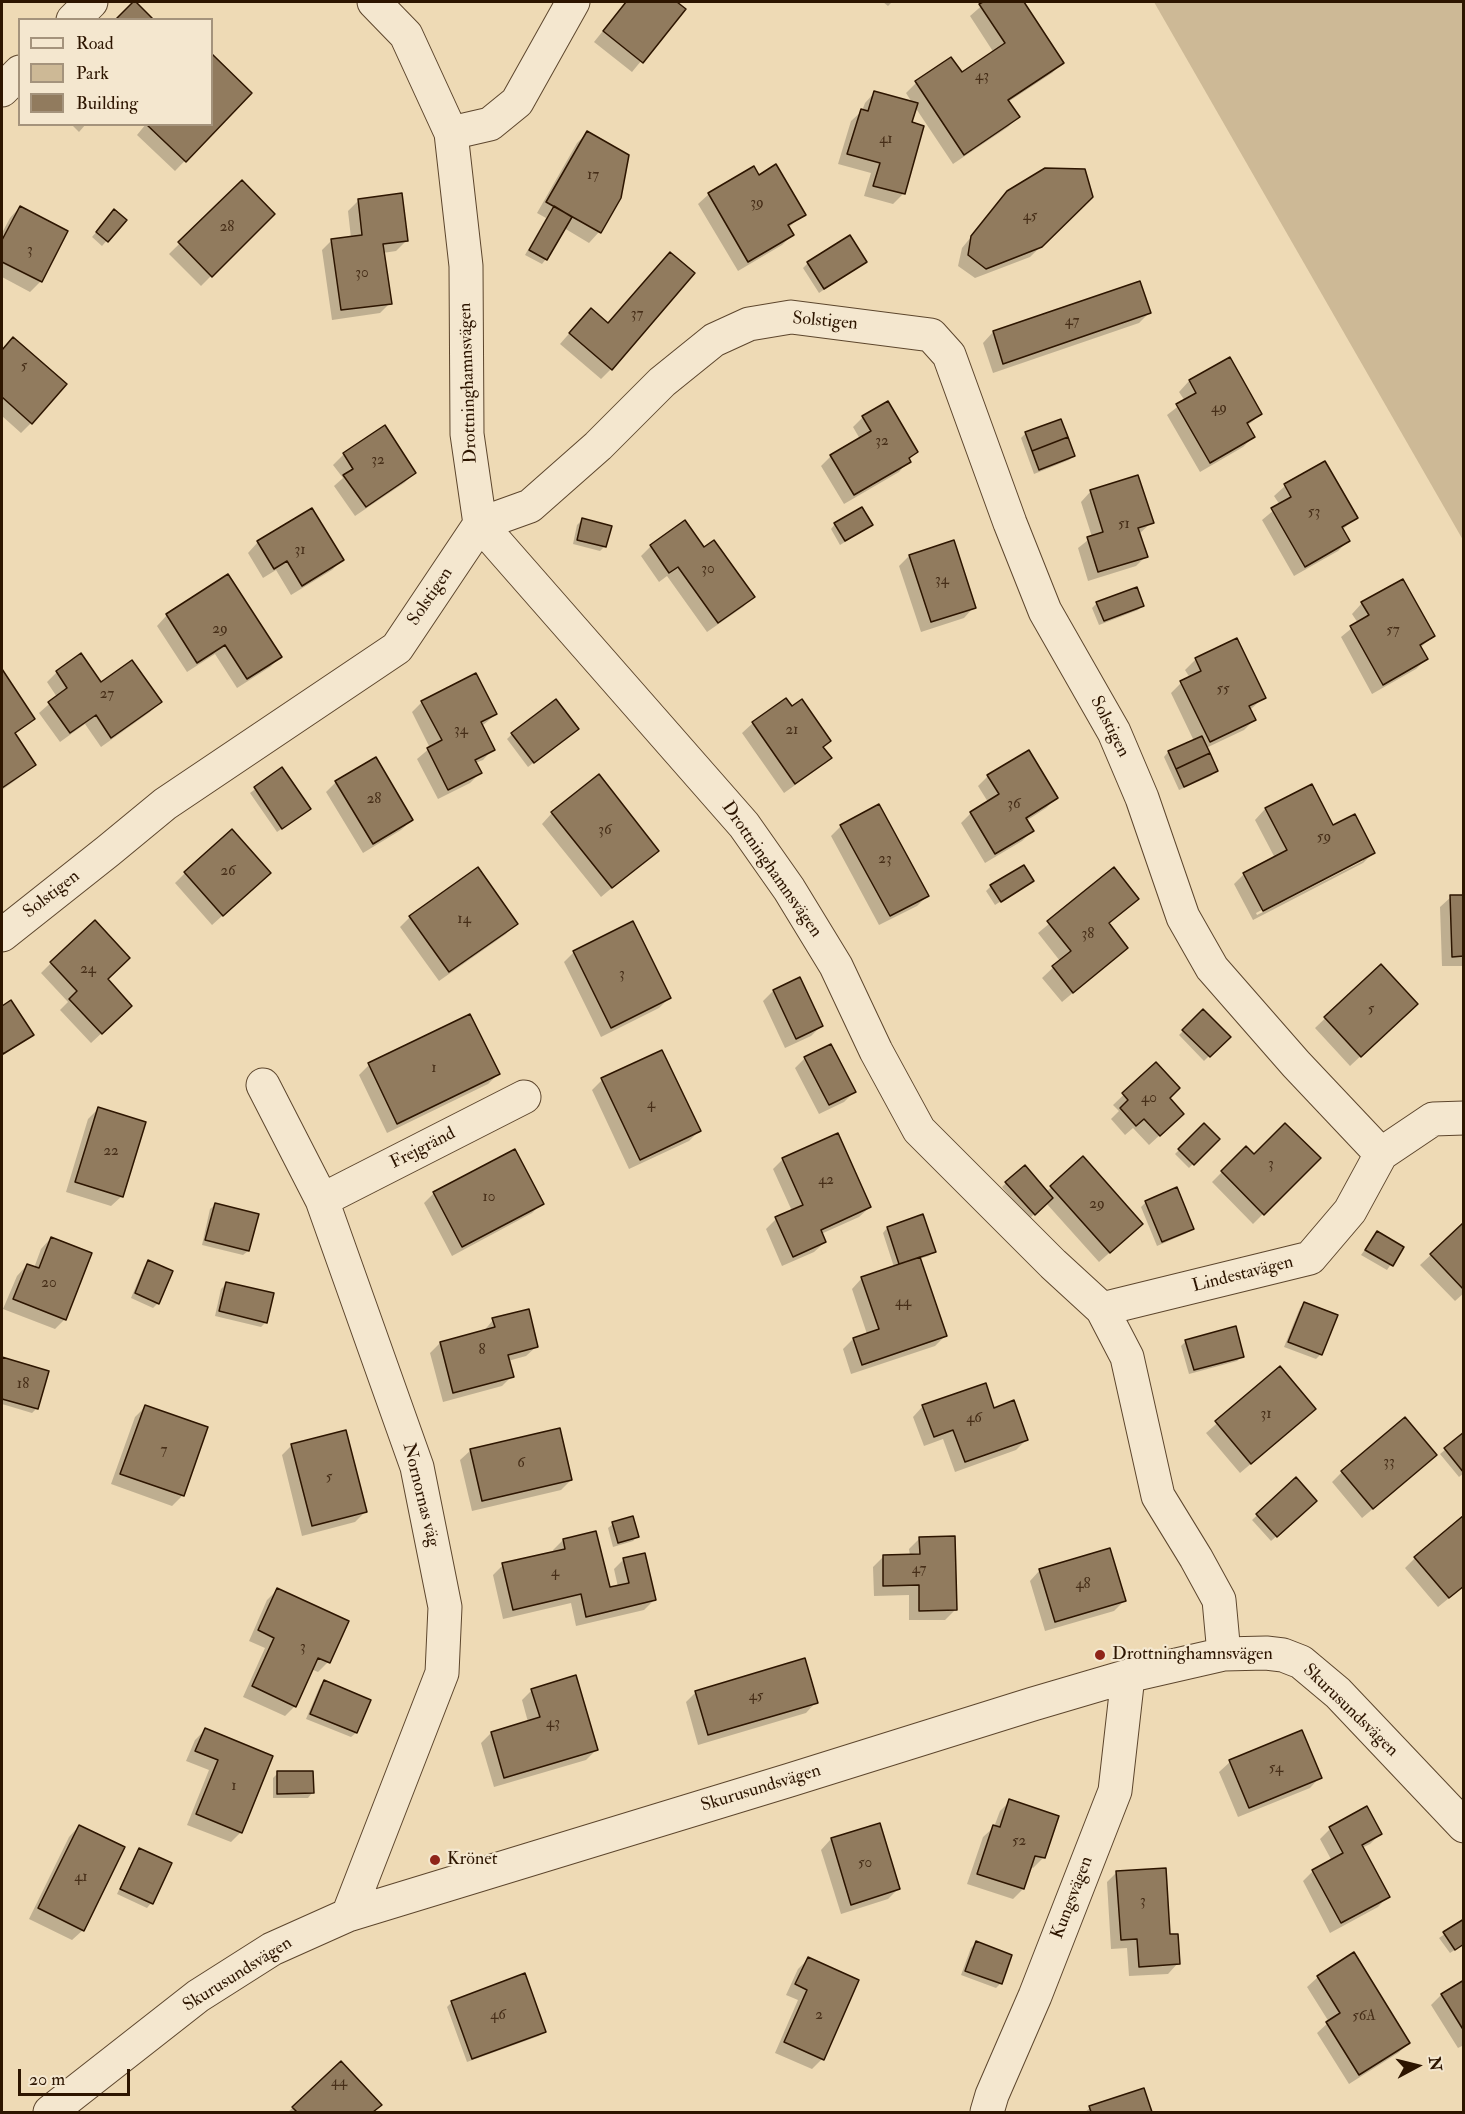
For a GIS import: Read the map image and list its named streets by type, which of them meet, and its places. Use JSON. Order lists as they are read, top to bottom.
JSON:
{
  "streets": {
    "street": [
      "Solstigen",
      "Drottninghamnsvägen",
      "Frejgränd",
      "Lindestavägen",
      "Nornornas väg",
      "Skurusundsvägen",
      "Kungsvägen"
    ]
  },
  "crossings": [
    ["Solstigen", "Drottninghamnsvägen"],
    ["Solstigen", "Lindestavägen"],
    ["Drottninghamnsvägen", "Lindestavägen"],
    ["Drottninghamnsvägen", "Skurusundsvägen"],
    ["Frejgränd", "Nornornas väg"],
    ["Nornornas väg", "Skurusundsvägen"],
    ["Skurusundsvägen", "Kungsvägen"]
  ],
  "places": ["Drottninghamnsvägen", "Krönet"],
  "house_numbers": [
    "43",
    "41",
    "17",
    "39",
    "45",
    "28",
    "3",
    "30",
    "37",
    "47",
    "5",
    "49",
    "32",
    "32",
    "53",
    "51",
    "31",
    "30",
    "34",
    "29",
    "57",
    "55",
    "27",
    "34",
    "21",
    "28",
    "36",
    "36",
    "59",
    "23",
    "26",
    "14",
    "38",
    "24",
    "3",
    "5",
    "1",
    "40",
    "4",
    "22",
    "3",
    "42",
    "10",
    "29",
    "20",
    "44",
    "8",
    "18",
    "31",
    "46",
    "7",
    "33",
    "6",
    "5",
    "47",
    "4",
    "48",
    "3",
    "45",
    "43",
    "54",
    "1",
    "52",
    "50",
    "41",
    "3",
    "46",
    "2",
    "56A",
    "44"
  ],
  "legend": ["Road", "Park", "Building"],
  "scale_bar": "20 m",
  "north": "right"
}
